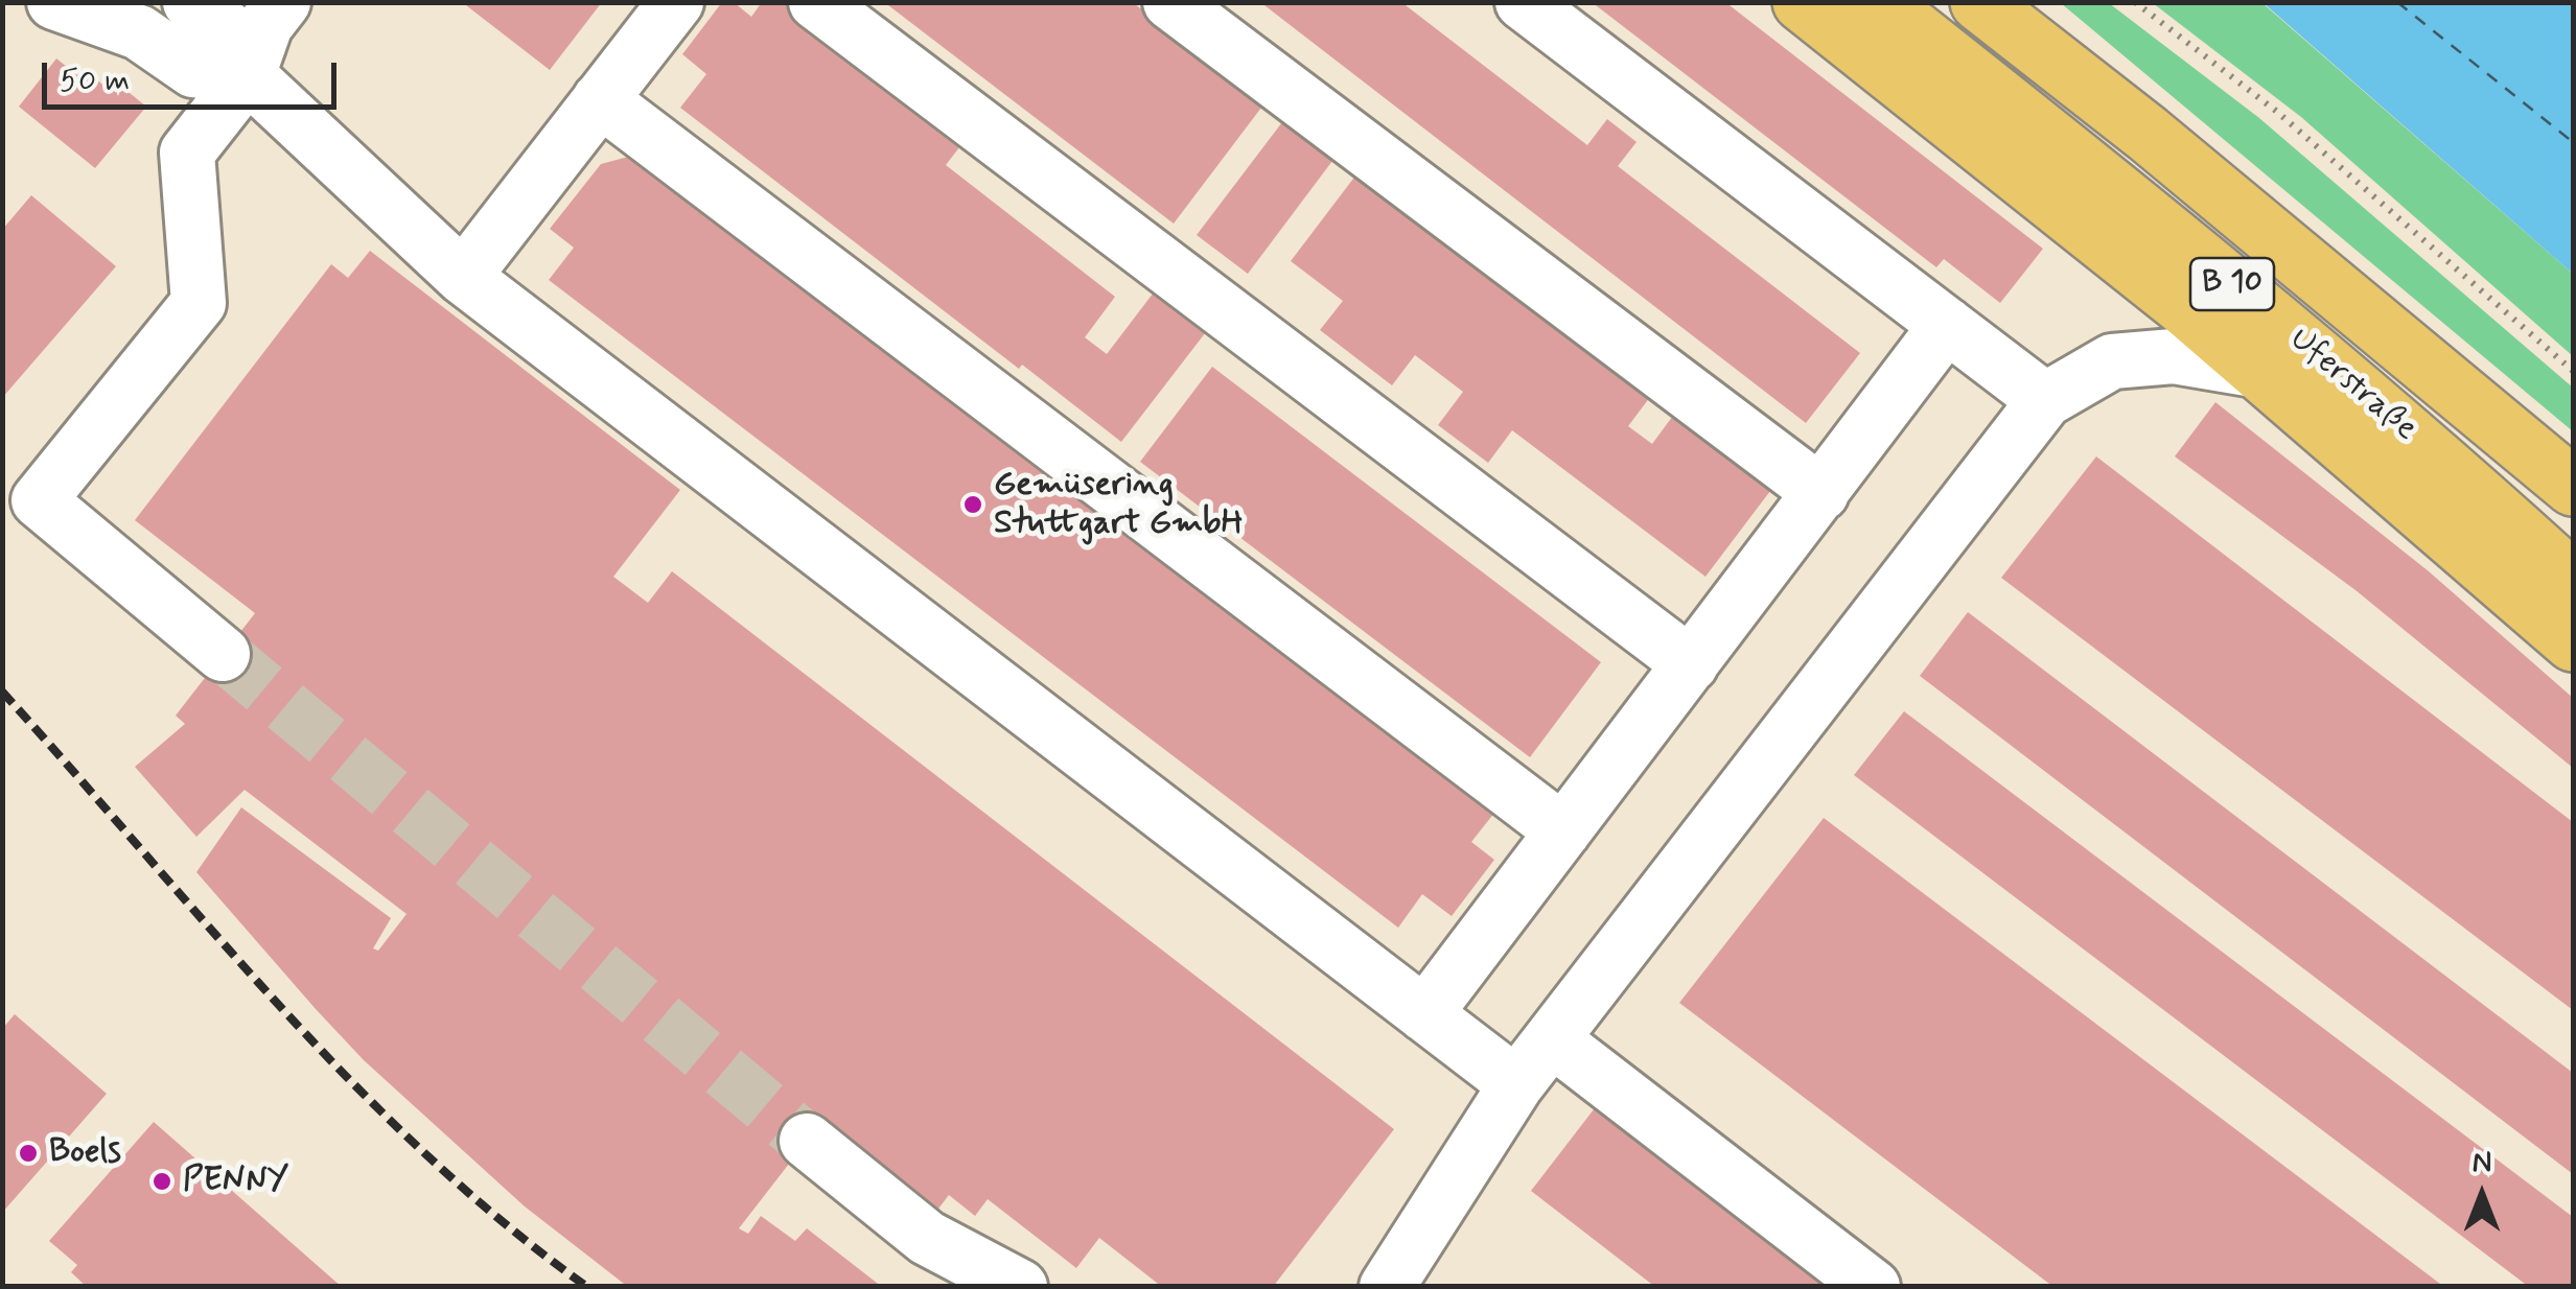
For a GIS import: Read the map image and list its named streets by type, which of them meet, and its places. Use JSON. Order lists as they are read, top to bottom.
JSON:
{
  "streets": {
    "highway": ["B 10", "Uferstraße"]
  },
  "places": ["Gemüsering Stuttgart GmbH", "Boels", "PENNY"],
  "scale_bar": "50 m",
  "north": "top"
}
